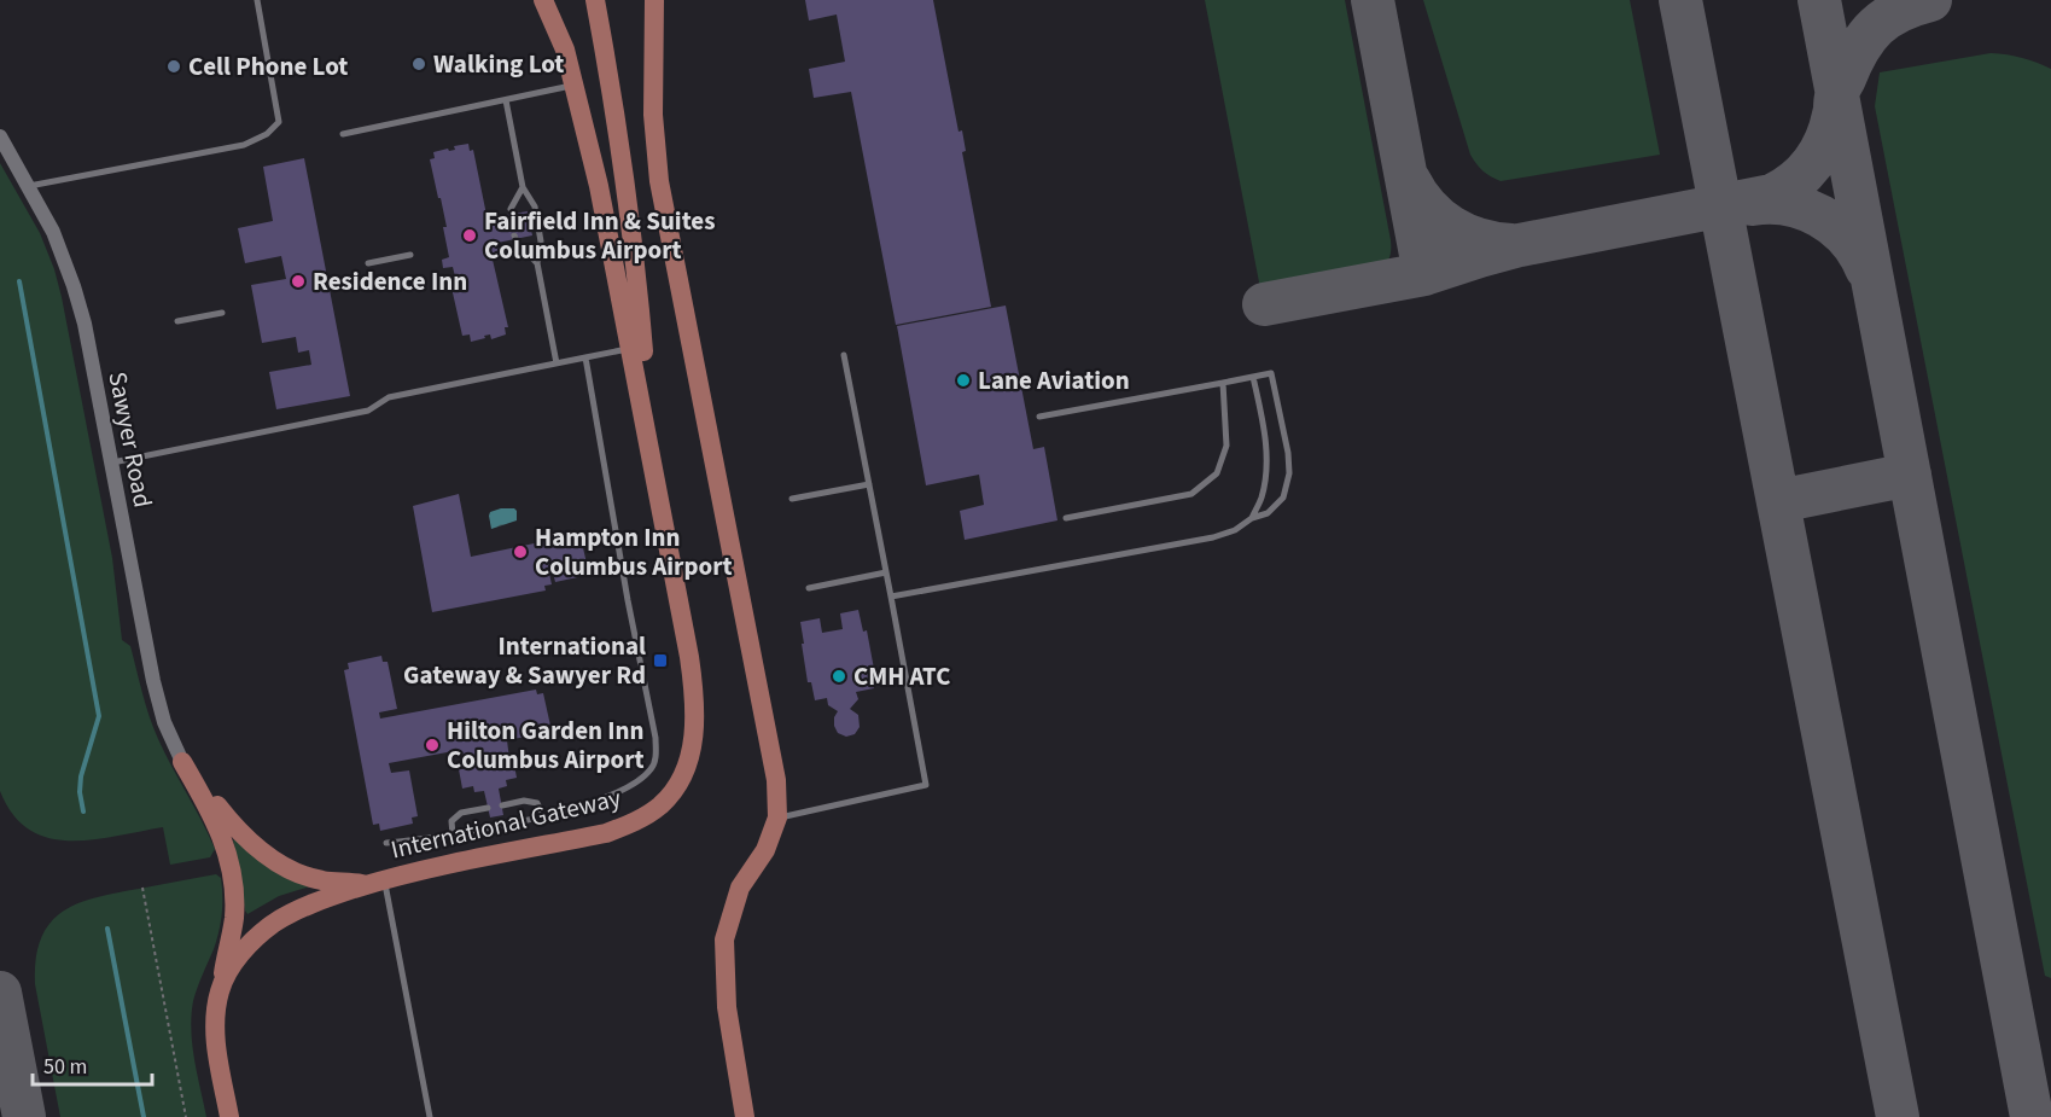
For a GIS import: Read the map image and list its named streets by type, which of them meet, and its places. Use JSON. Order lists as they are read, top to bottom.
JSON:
{
  "streets": {
    "main road": ["International Gateway"],
    "street": ["Sawyer Road"]
  },
  "places": {
    "other": [
      "Walking Lot",
      "Cell Phone Lot",
      "Fairfield Inn & Suites Columbus Airport",
      "Residence Inn",
      "Lane Aviation",
      "Hampton Inn Columbus Airport",
      "CMH ATC",
      "Hilton Garden Inn Columbus Airport"
    ],
    "transit": ["International Gateway & Sawyer Rd"]
  },
  "scale_bar": "50 m"
}
